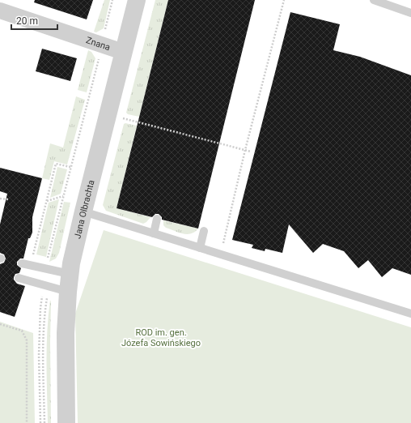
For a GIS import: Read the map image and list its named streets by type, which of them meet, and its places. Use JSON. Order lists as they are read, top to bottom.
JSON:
{
  "streets": {
    "street": ["Znana", "Jana Olbrachta"]
  },
  "crossings": [
    ["Znana", "Jana Olbrachta"]
  ],
  "parks": ["ROD im. gen. Józefa Sowińskiego"],
  "scale_bar": "20 m"
}
